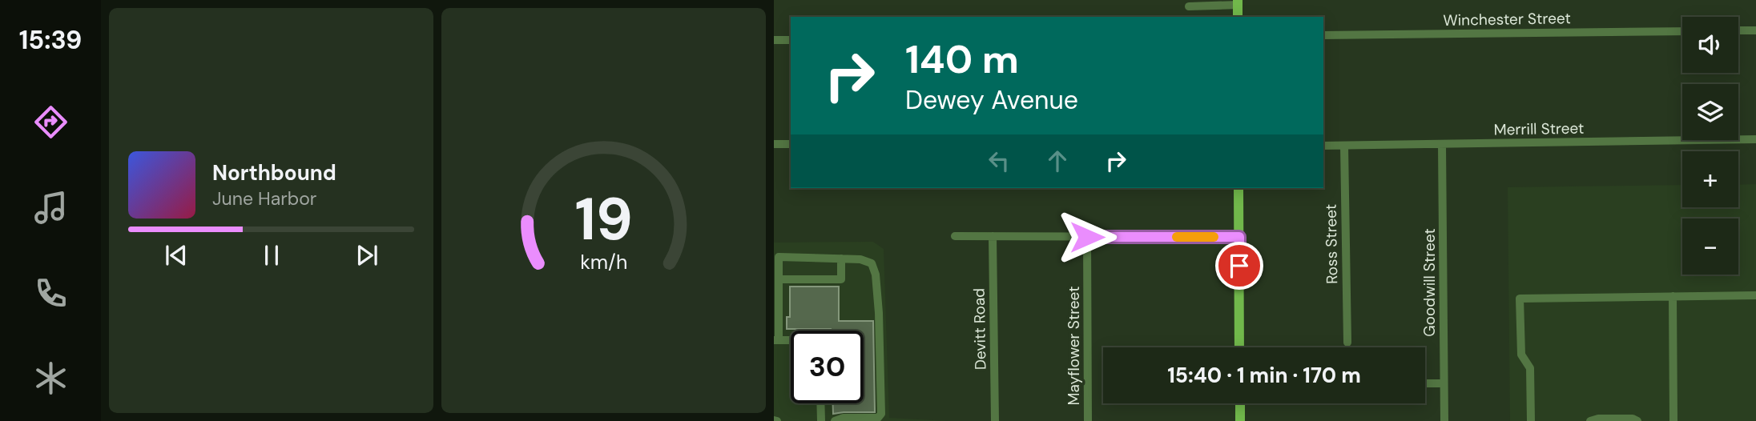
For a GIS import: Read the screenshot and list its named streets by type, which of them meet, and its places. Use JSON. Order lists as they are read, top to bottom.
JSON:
{
  "streets": {
    "street": [
      "Winchester Street",
      "Merrill Street",
      "Ross Street",
      "Goodwill Street",
      "Devitt Road",
      "Mayflower Street"
    ]
  },
  "crossings": [
    ["Merrill Street", "Ross Street"],
    ["Merrill Street", "Goodwill Street"]
  ],
  "page": {
    "tabs": "15:39",
    "map_buttons": ["+", "−"],
    "turn": ["140 m", "Dewey Avenue"],
    "song": ["Northbound", "June Harbor"],
    "limit": "30",
    "trip": "15:40 · 1 min · 170 m",
    "gauge": ["19", "km/h"]
  }
}
